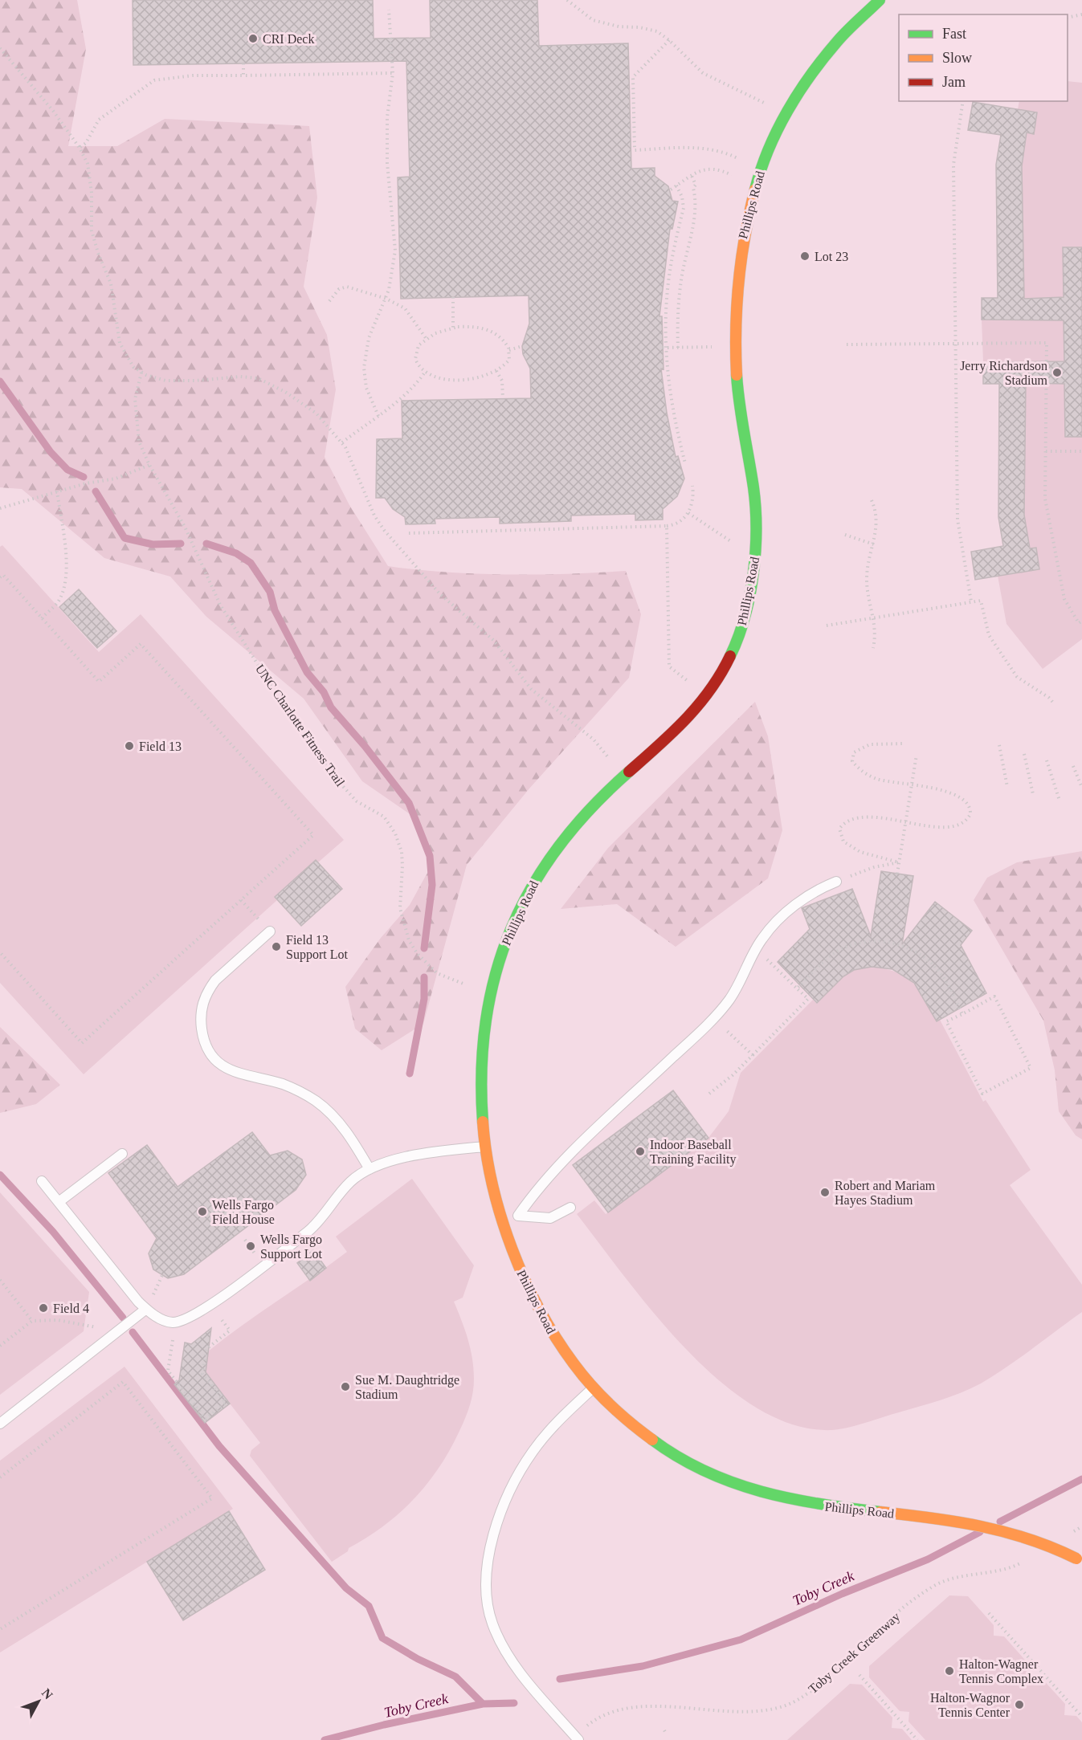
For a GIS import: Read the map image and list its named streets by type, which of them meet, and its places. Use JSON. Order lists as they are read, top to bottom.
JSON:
{
  "streets": {
    "street": ["Phillips Road"],
    "path": ["UNC Charlotte Fitness Trail", "Toby Creek Greenway"]
  },
  "water": ["Toby Creek"],
  "places": [
    "CRI Deck",
    "Lot 23",
    "Jerry Richardson Stadium",
    "Field 13",
    "Field 13 Support Lot",
    "Indoor Baseball Training Facility",
    "Robert and Mariam Hayes Stadium",
    "Wells Fargo Field House",
    "Wells Fargo Support Lot",
    "Field 4",
    "Sue M. Daughtridge Stadium",
    "Halton-Wagner Tennis Complex",
    "Halton-Wagnor Tennis Center"
  ],
  "legend": ["Fast", "Slow", "Jam"],
  "north": "top right"
}
